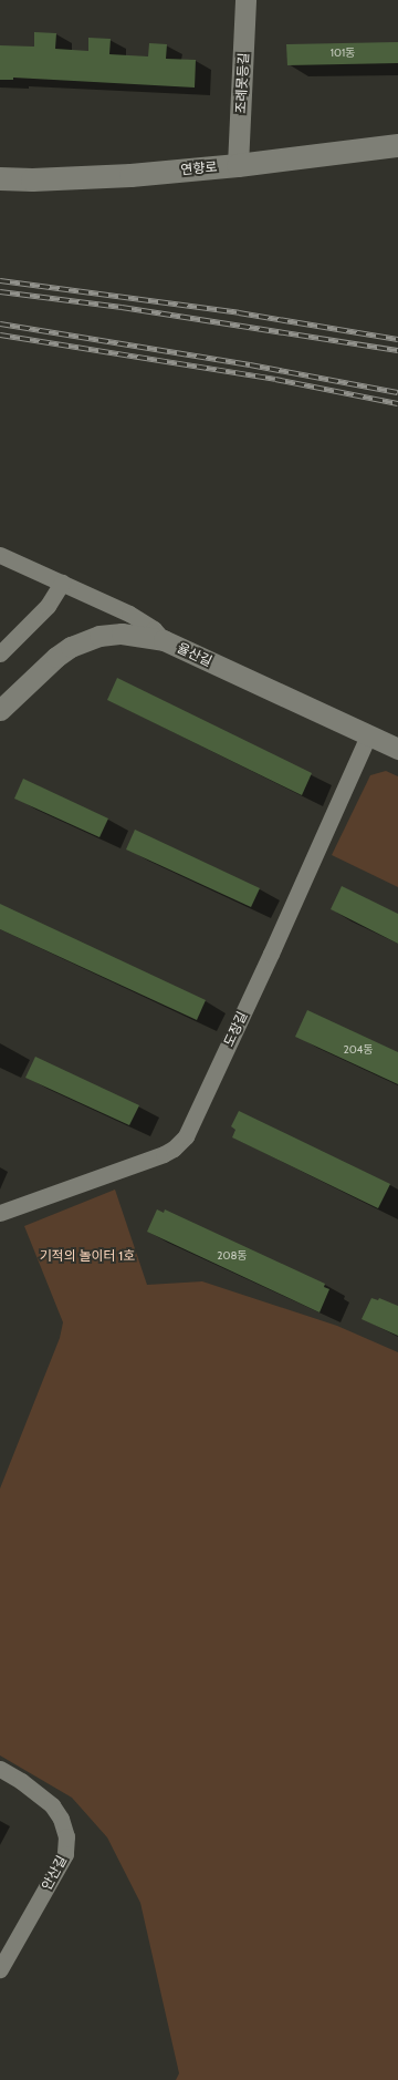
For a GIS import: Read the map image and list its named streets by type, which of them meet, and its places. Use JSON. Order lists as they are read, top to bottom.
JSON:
{
  "streets": {
    "main road": ["연향로"],
    "street": [
      "조례못등길",
      "율산길",
      "도장길",
      "안산길"
    ]
  },
  "crossings": [
    ["조례못등길", "연향로"],
    ["율산길", "도장길"]
  ],
  "parks": ["기적의 놀이터 1호"],
  "house_numbers": ["101동", "204동", "208동"]
}
